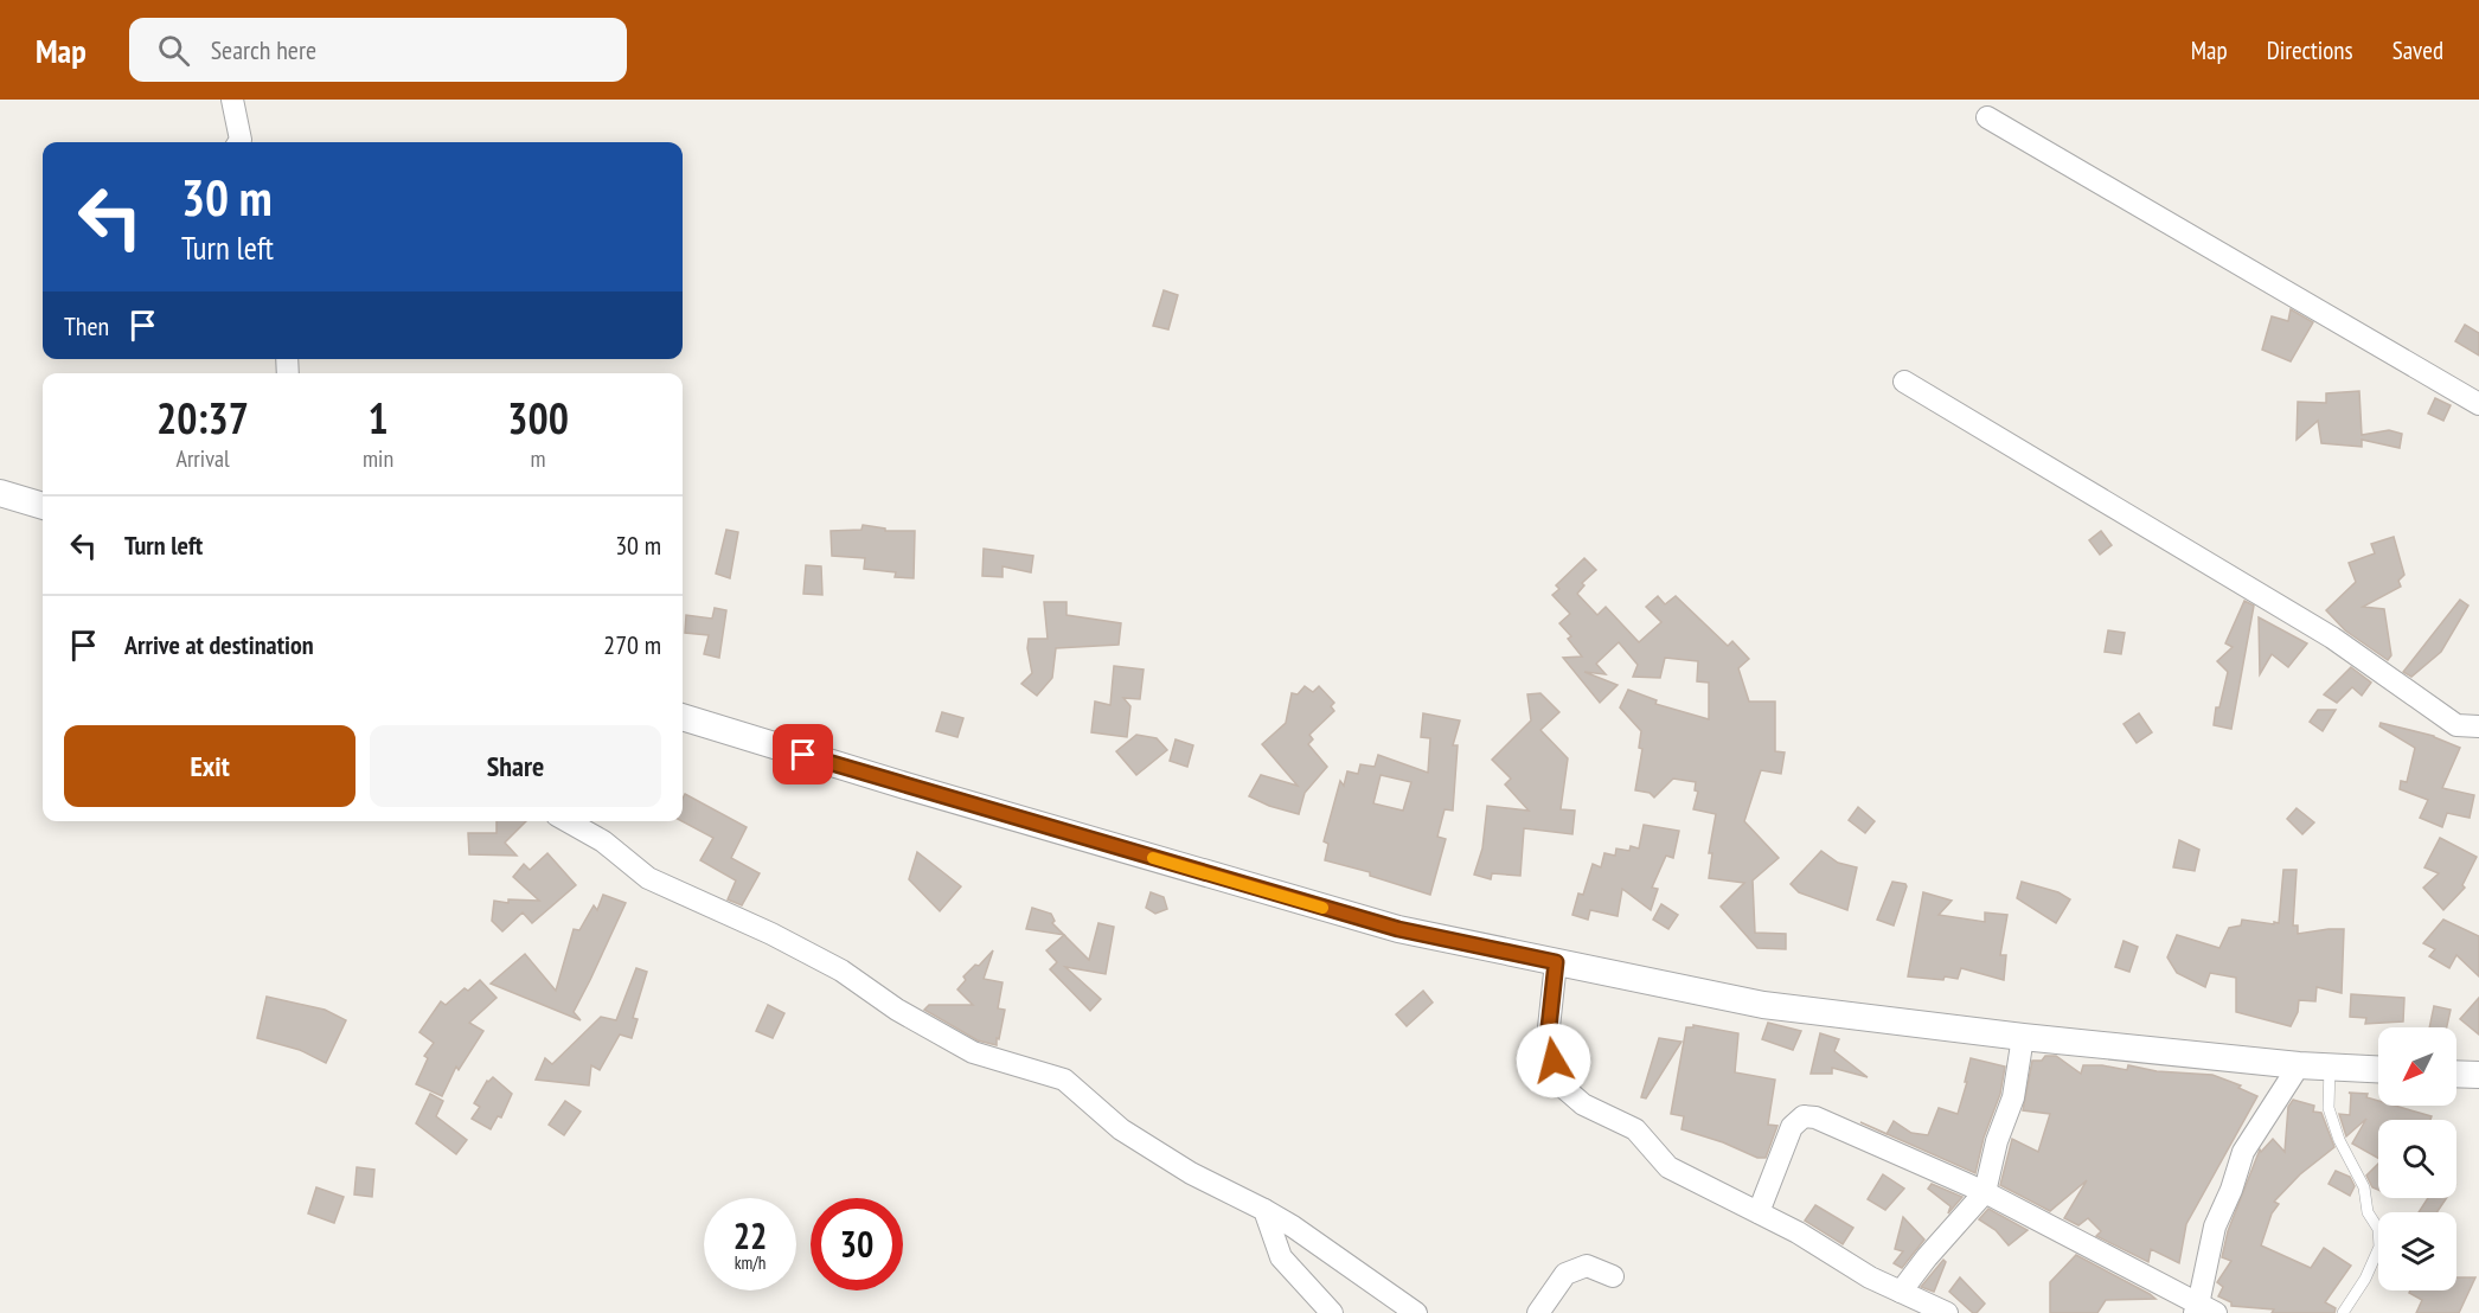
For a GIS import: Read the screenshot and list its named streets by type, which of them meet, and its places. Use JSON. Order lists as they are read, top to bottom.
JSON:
{
  "north": "bottom left",
  "page": {
    "header": "Map",
    "search": "Search here",
    "nav": ["Map", "Directions", "Saved"],
    "turn": ["30 m", "Turn left"],
    "then": "Then",
    "eta": [
      "20:37",
      "Arrival",
      "1",
      "min",
      "300",
      "m"
    ],
    "list": [
      {
        "name": "Turn left",
        "value": "30 m"
      },
      {
        "name": "Arrive at destination",
        "value": "270 m"
      }
    ],
    "buttons": ["Exit", "Share"],
    "speed": "22 km/h",
    "limit": "30"
  }
}
